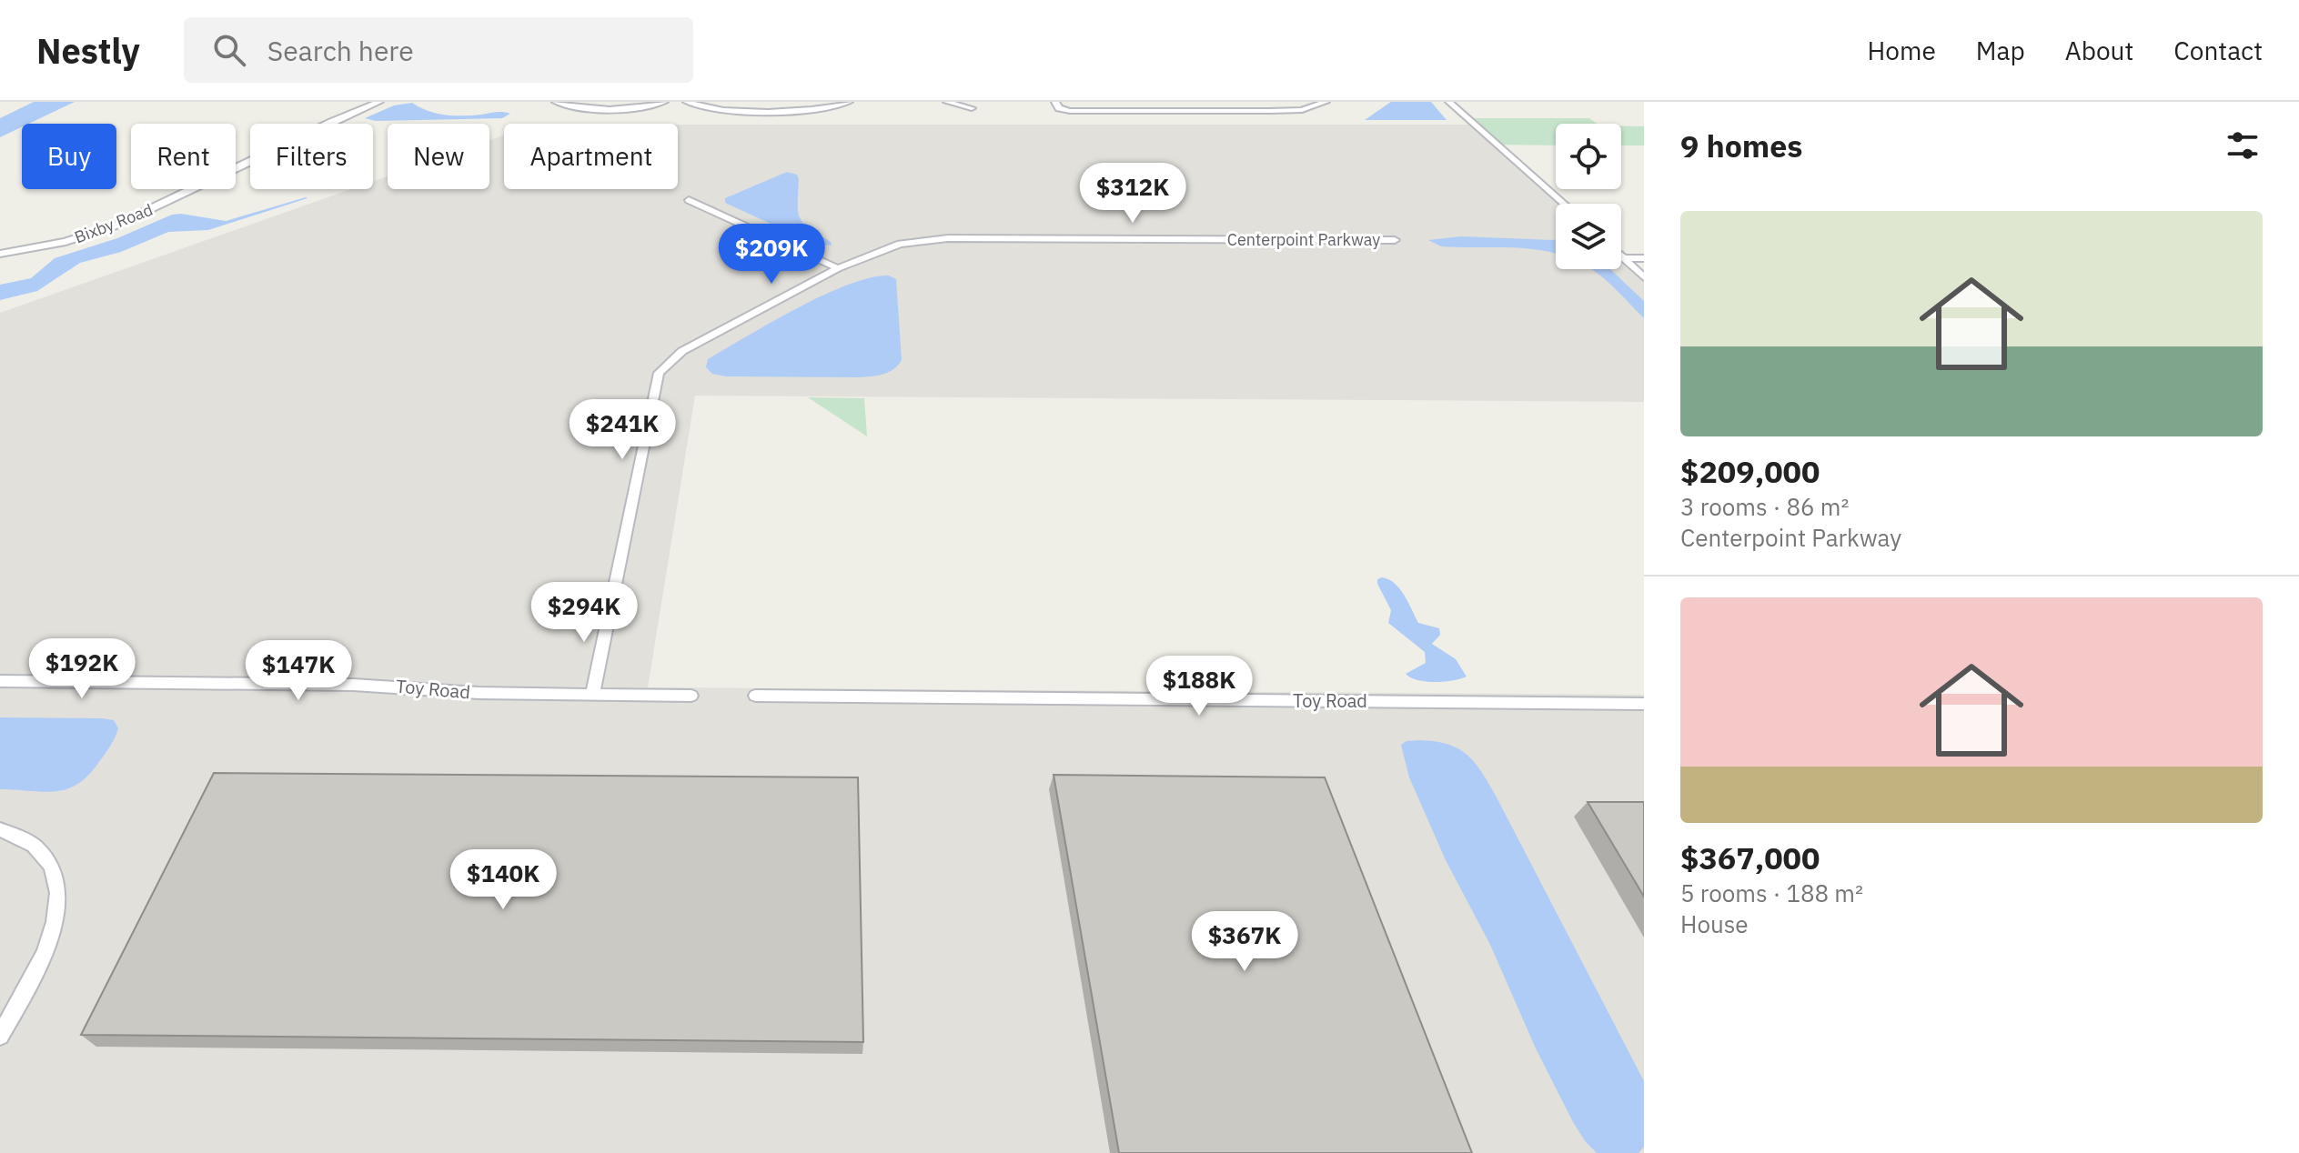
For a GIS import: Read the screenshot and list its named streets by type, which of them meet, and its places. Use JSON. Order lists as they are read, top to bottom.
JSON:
{
  "streets": {
    "street": ["Bixby Road", "Centerpoint Parkway", "Toy Road"]
  },
  "crossings": [
    ["Centerpoint Parkway", "Toy Road"]
  ],
  "page": {
    "header": "Nestly",
    "search": "Search here",
    "nav": [
      "Home",
      "Map",
      "About",
      "Contact"
    ],
    "heading": "9 homes",
    "chip": [
      "Buy",
      "Rent",
      "Filters",
      "New",
      "Apartment"
    ],
    "price": [
      "$312K",
      "$209K",
      "$241K",
      "$294K",
      "$192K",
      "$147K",
      "$188K",
      "$140K",
      "$367K"
    ],
    "list": [
      {
        "name": "$209,000",
        "note": "3 rooms · 86 m² · Centerpoint Parkway"
      },
      {
        "name": "$367,000",
        "note": "5 rooms · 188 m² · House"
      }
    ]
  }
}
